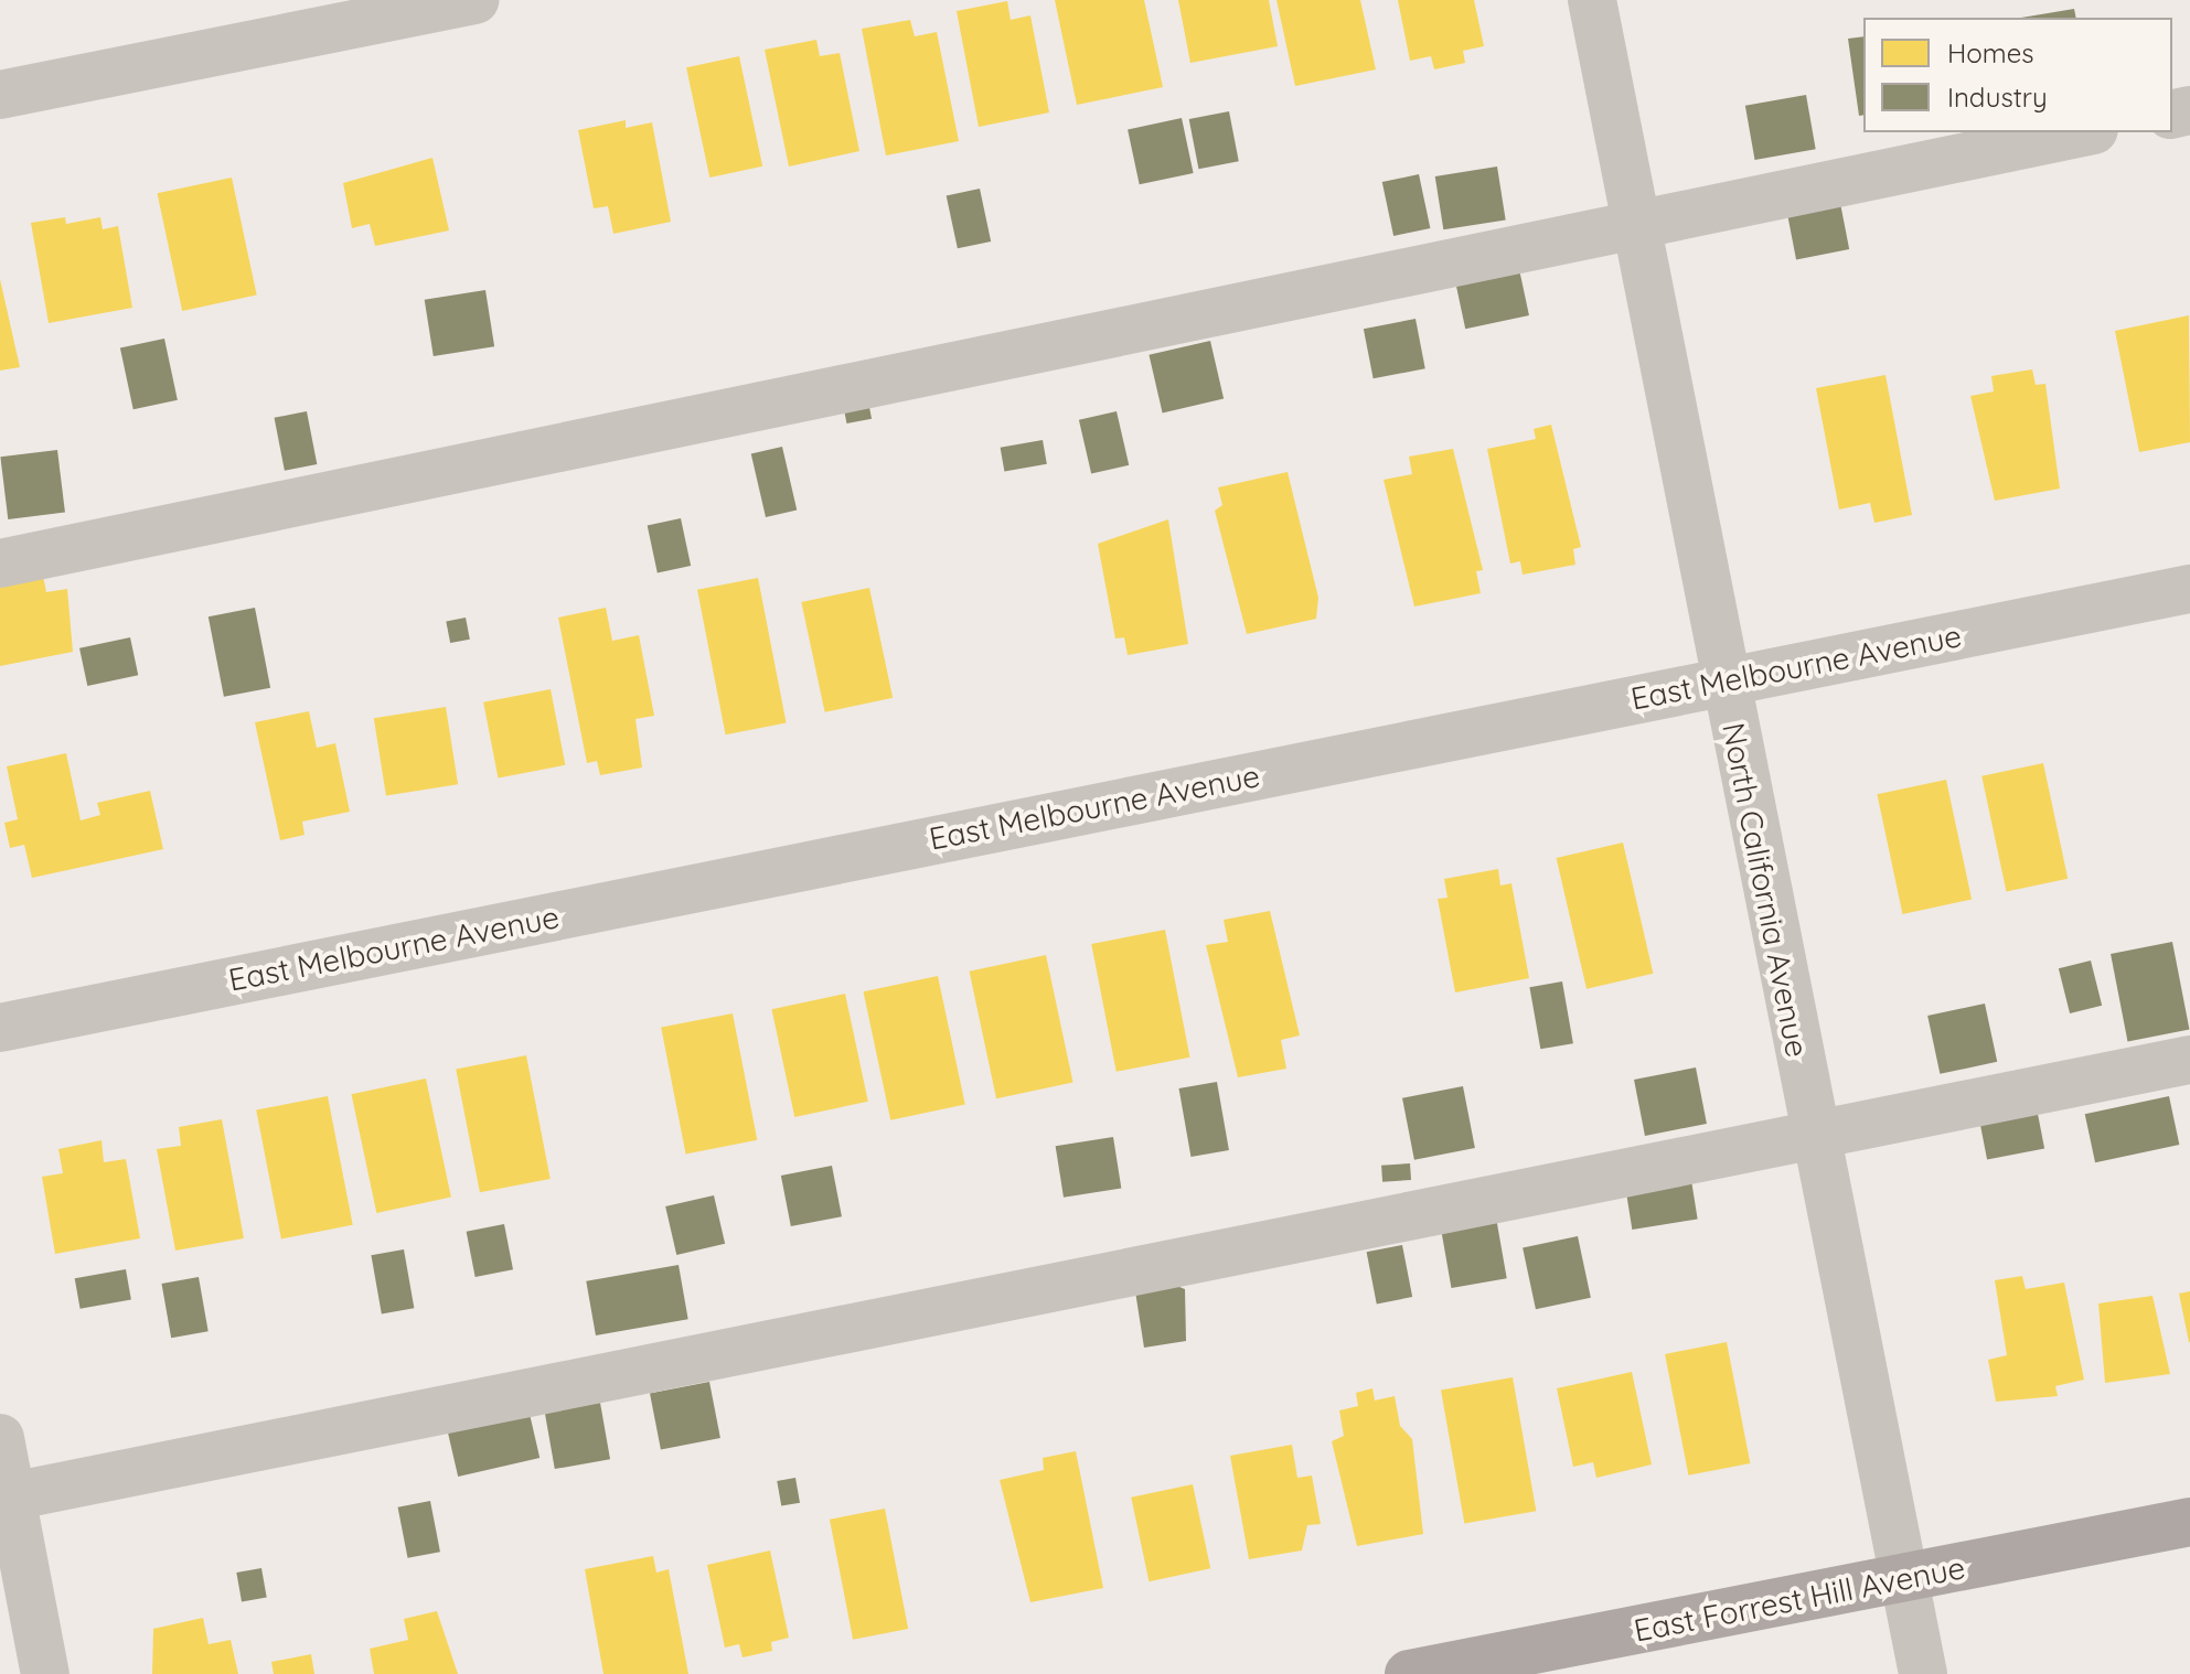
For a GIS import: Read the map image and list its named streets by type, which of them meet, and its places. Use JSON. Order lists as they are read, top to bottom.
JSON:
{
  "streets": {
    "main road": ["East Forrest Hill Avenue"],
    "street": ["East Melbourne Avenue", "North California Avenue"]
  },
  "crossings": [
    ["East Melbourne Avenue", "North California Avenue"],
    ["North California Avenue", "East Forrest Hill Avenue"]
  ],
  "legend": ["Homes", "Industry"]
}
